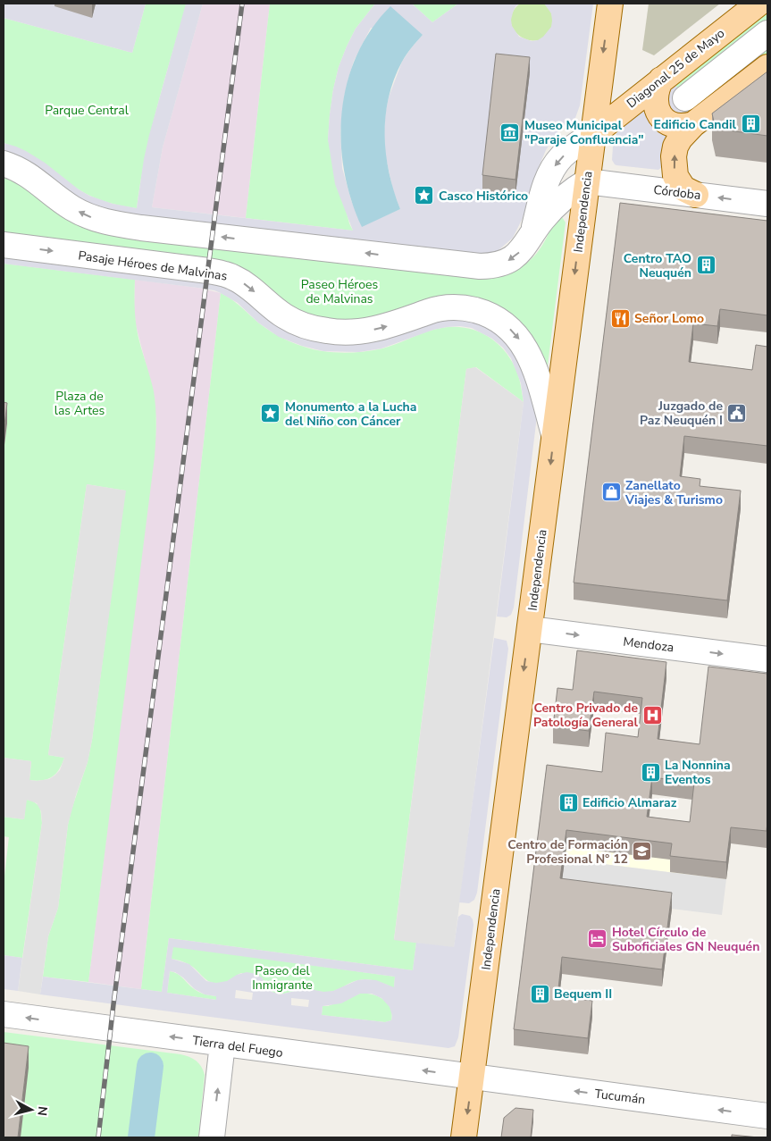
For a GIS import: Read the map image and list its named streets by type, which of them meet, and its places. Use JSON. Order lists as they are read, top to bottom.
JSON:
{
  "streets": {
    "main road": ["Diagonal 25 de Mayo", "Independencia"],
    "street": [
      "Córdoba",
      "Pasaje Héroes de Malvinas",
      "Mendoza",
      "Tierra del Fuego",
      "Tucumán"
    ]
  },
  "crossings": [
    ["Diagonal 25 de Mayo", "Independencia"],
    ["Córdoba", "Independencia"],
    ["Independencia", "Pasaje Héroes de Malvinas"],
    ["Independencia", "Mendoza"],
    ["Independencia", "Tierra del Fuego"],
    ["Independencia", "Tucumán"],
    ["Tierra del Fuego", "Tucumán"]
  ],
  "one_way": [
    "Córdoba",
    "Independencia",
    "Mendoza",
    "Tierra del Fuego",
    "Tucumán"
  ],
  "parks": [
    "Parque Central",
    "Paseo Héroes de Malvinas",
    "Plaza de las Artes",
    "Paseo del Inmigrante"
  ],
  "places": {
    "building": [
      "Edificio Candil",
      "Centro TAO Neuquén",
      "La Nonnina Eventos",
      "Edificio Almaraz",
      "Bequem II"
    ],
    "museum": ["Museo Municipal \"Paraje Confluencia\""],
    "place": ["Casco Histórico", "Monumento a la Lucha del Niño con Cáncer"],
    "restaurant": ["Señor Lomo"],
    "public building": ["Juzgado de Paz Neuquén I"],
    "shop": ["Zanellato Viajes & Turismo"],
    "hospital": ["Centro Privado de Patología General"],
    "school or university": ["Centro de Formación Profesional N° 12"],
    "hotel": ["Hotel Círculo de Suboficiales GN Neuquén"]
  },
  "north": "right"
}
